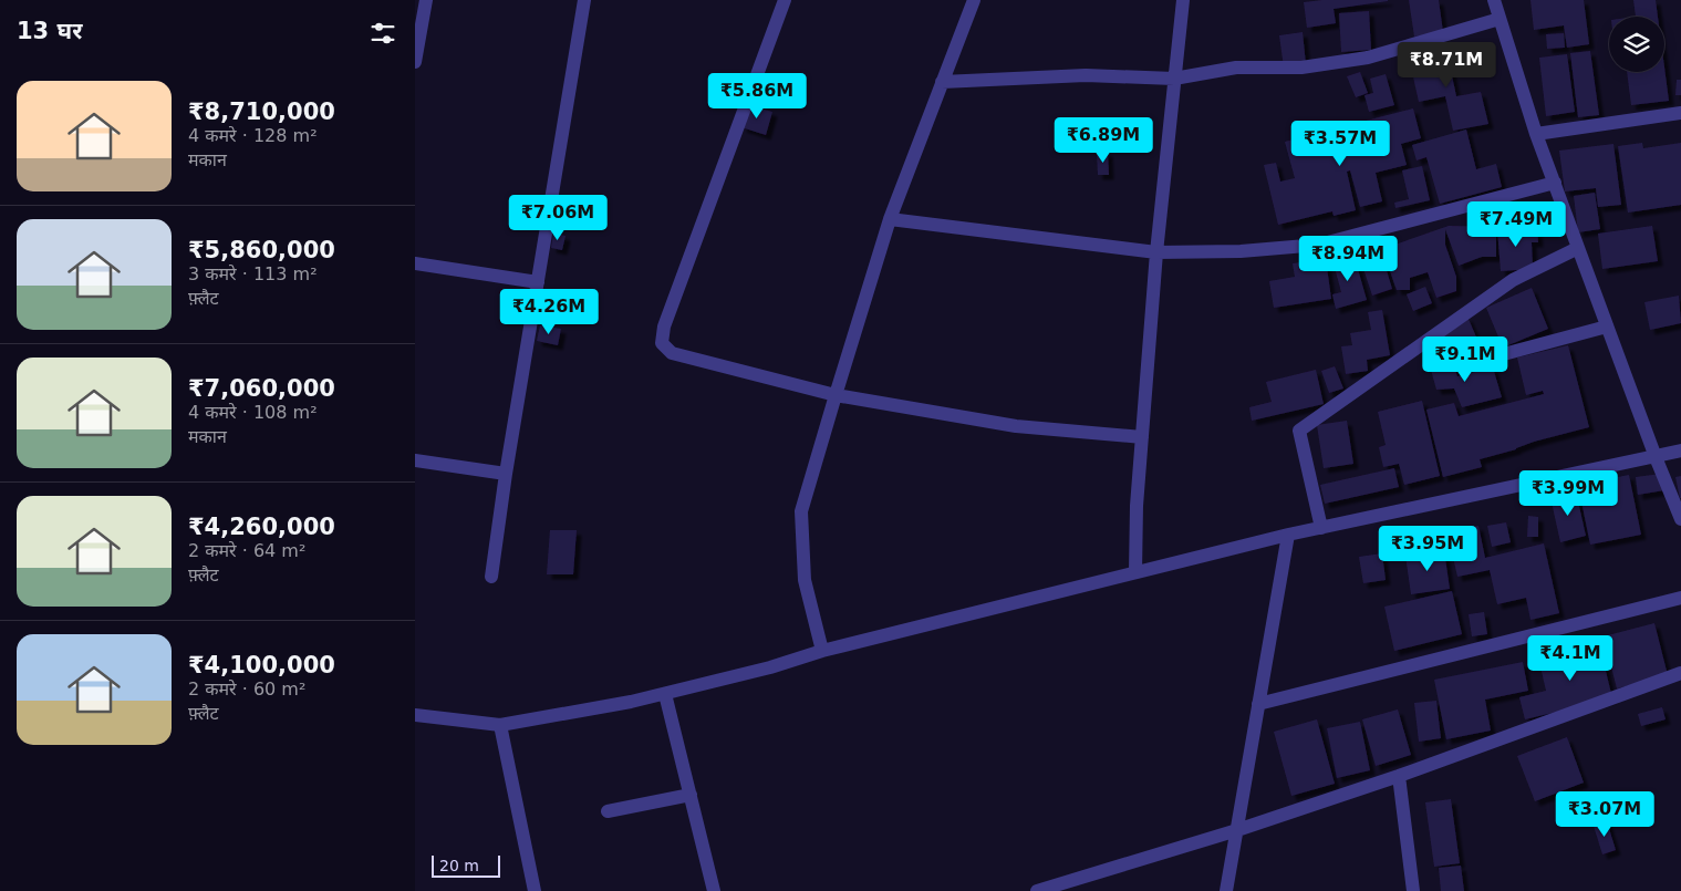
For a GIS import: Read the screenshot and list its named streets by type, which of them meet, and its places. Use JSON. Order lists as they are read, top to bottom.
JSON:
{
  "scale_bar": "20 m",
  "page": {
    "heading": "13 घर",
    "price": [
      "₹8.71M",
      "₹5.86M",
      "₹6.89M",
      "₹3.57M",
      "₹7.06M",
      "₹7.49M",
      "₹8.94M",
      "₹4.26M",
      "₹9.1M",
      "₹3.99M",
      "₹3.95M",
      "₹4.1M",
      "₹3.07M"
    ],
    "list": [
      {
        "name": "₹8,710,000",
        "note": "4 कमरे · 128 m² · मकान"
      },
      {
        "name": "₹5,860,000",
        "note": "3 कमरे · 113 m² · फ़्लैट"
      },
      {
        "name": "₹7,060,000",
        "note": "4 कमरे · 108 m² · मकान"
      },
      {
        "name": "₹4,260,000",
        "note": "2 कमरे · 64 m² · फ़्लैट"
      },
      {
        "name": "₹4,100,000",
        "note": "2 कमरे · 60 m² · फ़्लैट"
      }
    ],
    "scale": "20 m"
  }
}
